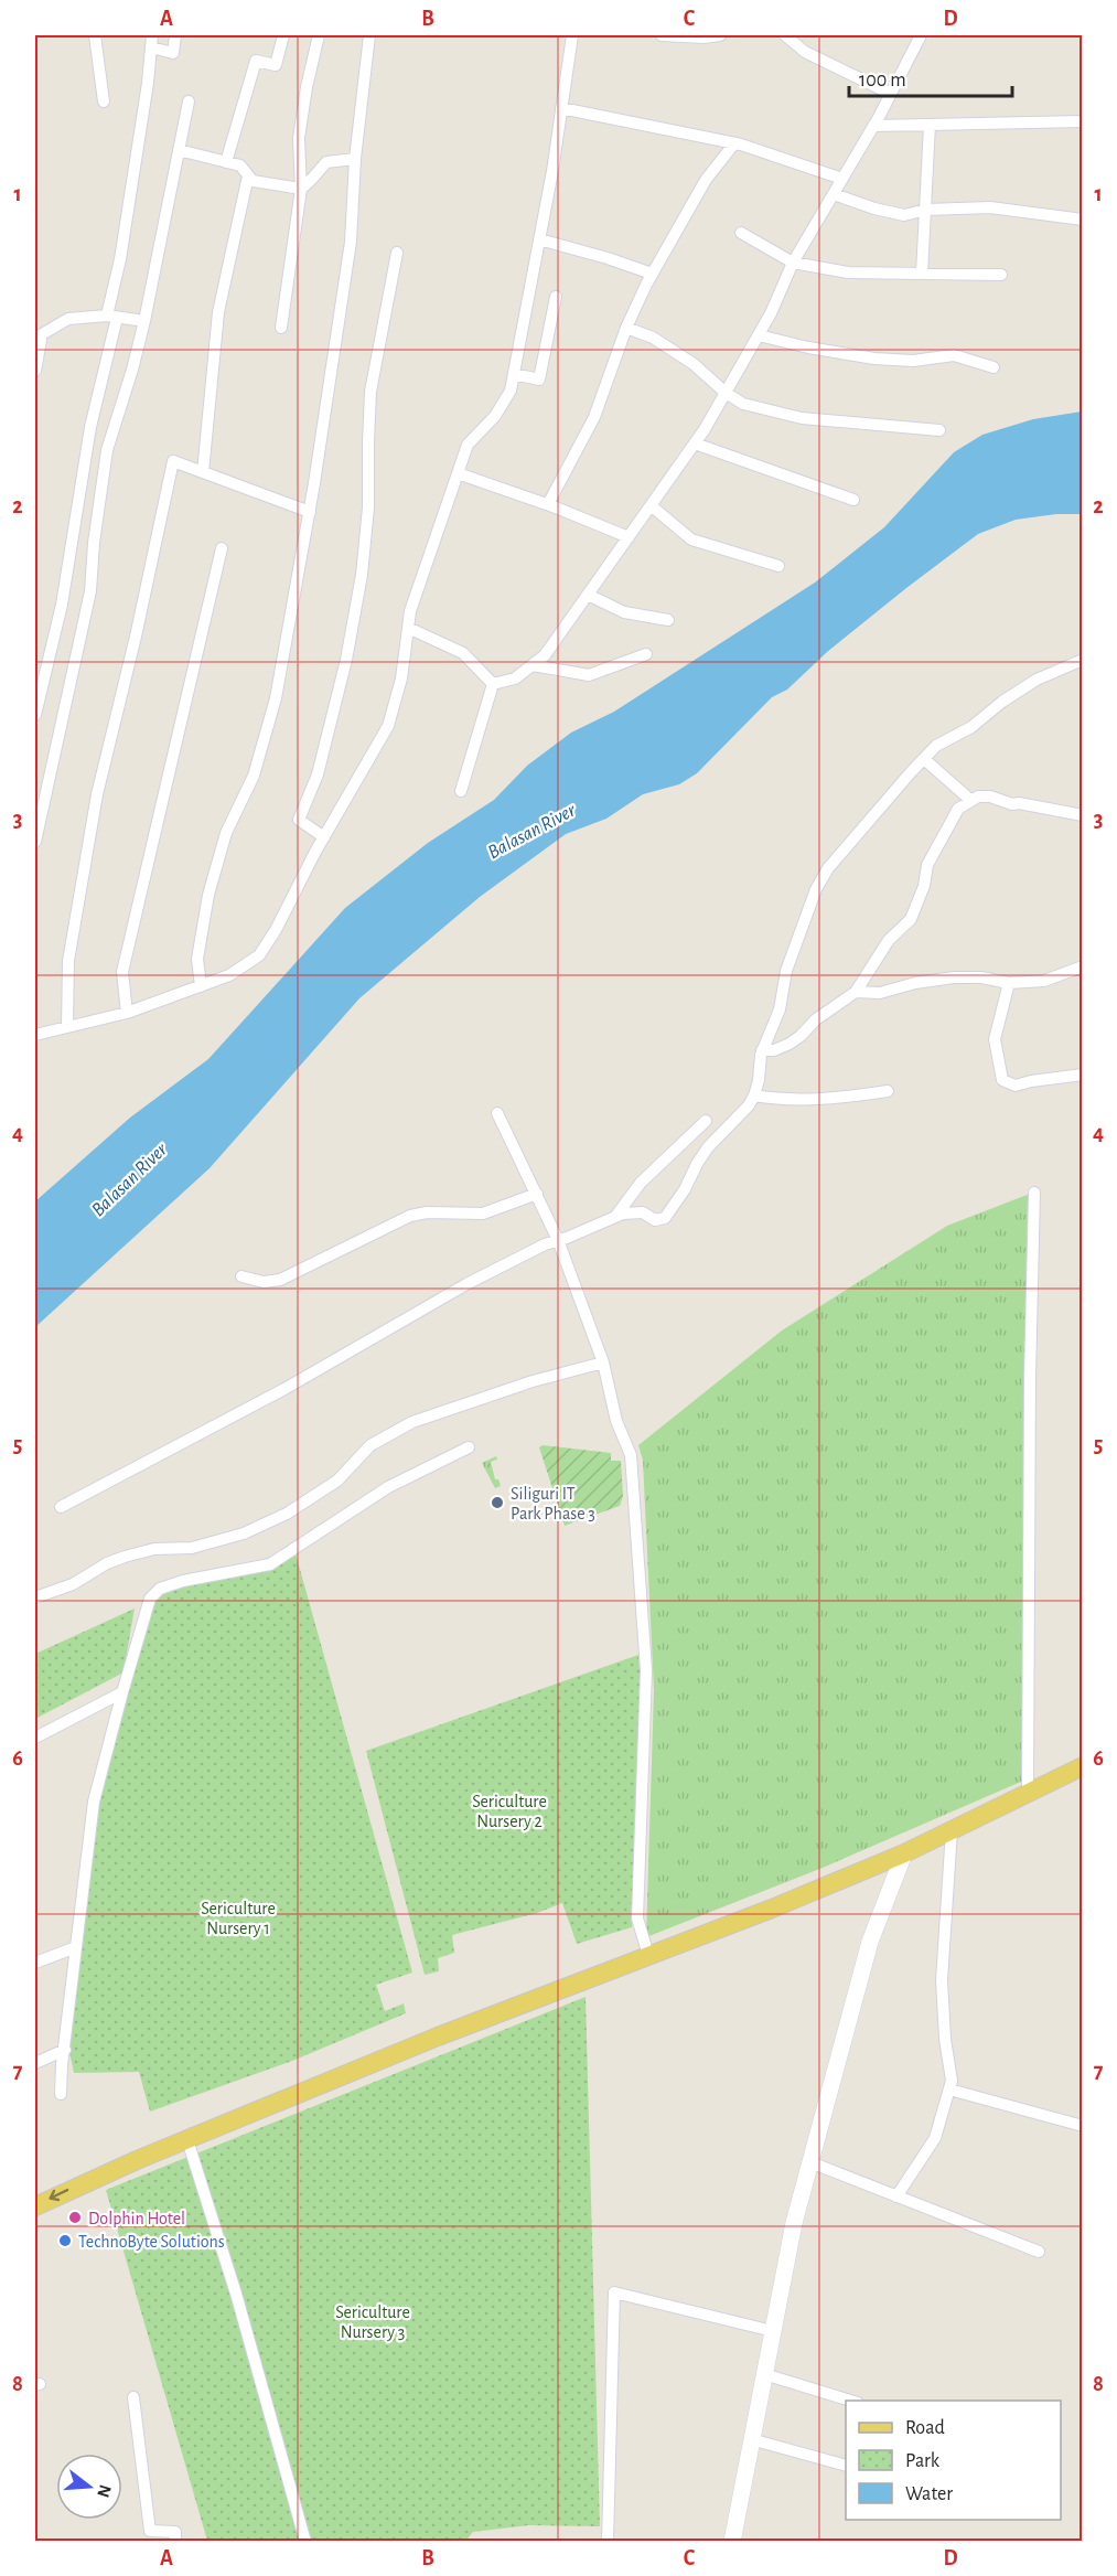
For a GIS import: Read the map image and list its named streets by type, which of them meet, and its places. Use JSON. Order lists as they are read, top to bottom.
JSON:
{
  "water": ["Balasan River"],
  "parks": ["Sericulture Nursery 2", "Sericulture Nursery 1", "Sericulture Nursery 3"],
  "places": ["Siliguri IT Park Phase 3", "Dolphin Hotel", "TechnoByte Solutions"],
  "legend": ["Road", "Park", "Water"],
  "scale_bar": "100 m",
  "north": "right",
  "grid": {
    "columns": [
      "A",
      "B",
      "C",
      "D"
    ],
    "rows": [
      "1",
      "2",
      "3",
      "4",
      "5",
      "6",
      "7",
      "8"
    ]
  }
}
